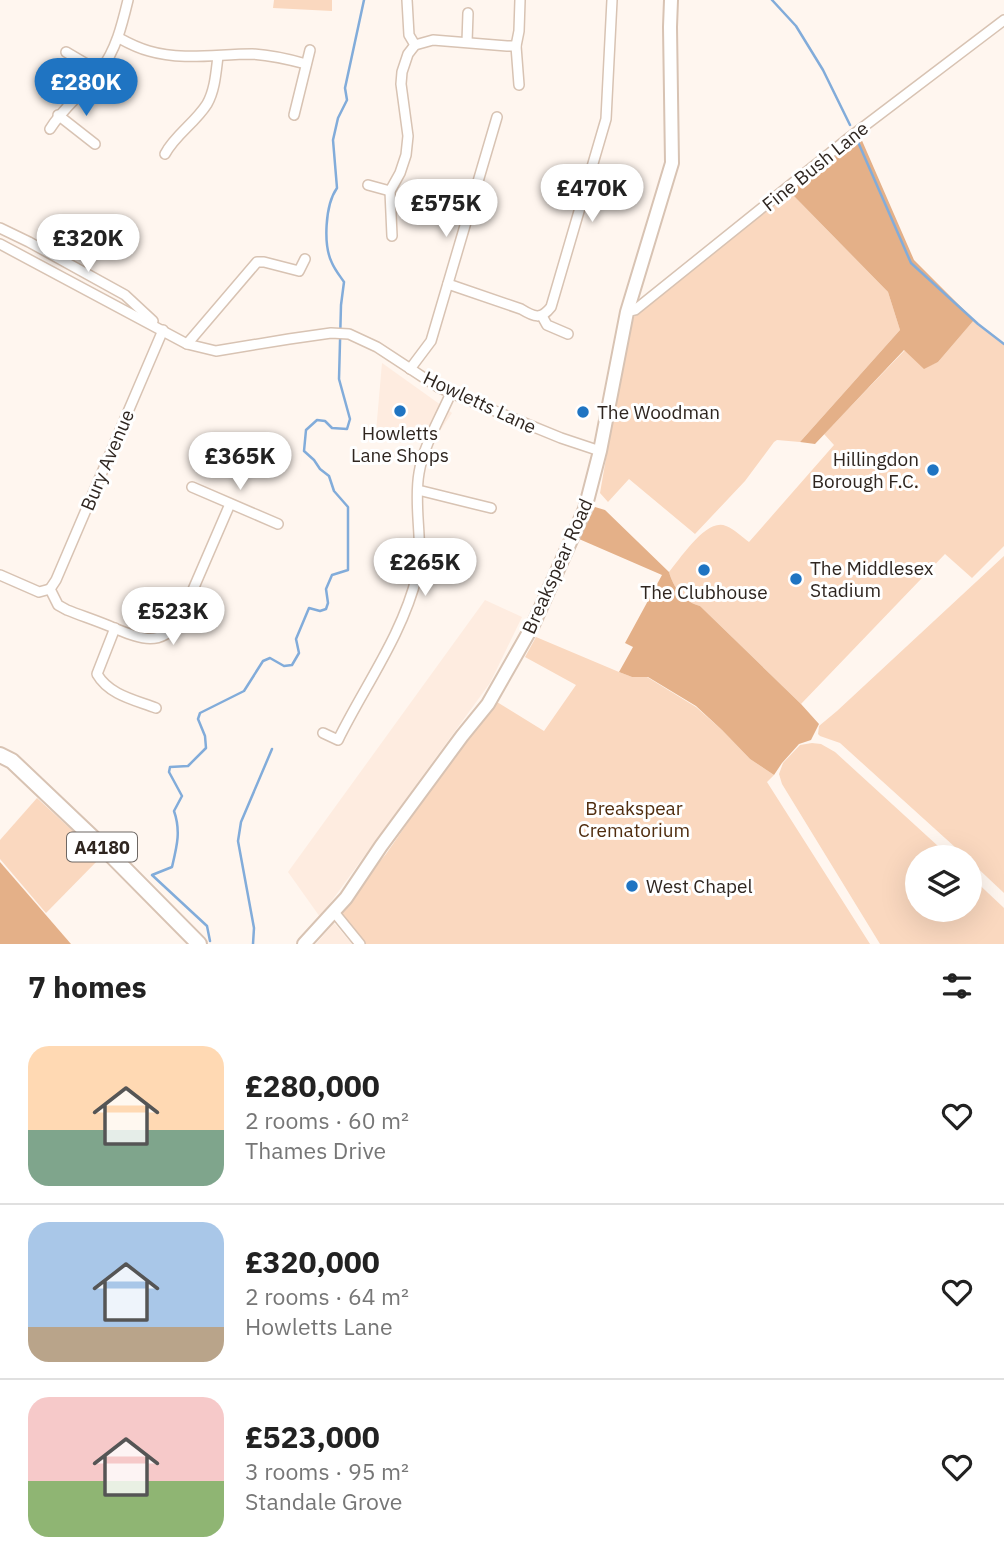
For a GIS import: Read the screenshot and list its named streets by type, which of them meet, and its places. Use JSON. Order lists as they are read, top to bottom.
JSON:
{
  "streets": {
    "main road": ["A4180"],
    "street": [
      "Fine Bush Lane",
      "Howletts Lane",
      "Bury Avenue",
      "Breakspear Road"
    ]
  },
  "crossings": [
    ["Fine Bush Lane", "Breakspear Road"],
    ["Howletts Lane", "Bury Avenue"],
    ["Howletts Lane", "Breakspear Road"]
  ],
  "parks": ["Breakspear Crematorium"],
  "places": [
    "Howletts Lane Shops",
    "The Woodman",
    "Hillingdon Borough F.C.",
    "The Clubhouse",
    "The Middlesex Stadium",
    "West Chapel"
  ],
  "page": {
    "price": [
      "£280K",
      "£470K",
      "£575K",
      "£320K",
      "£365K",
      "£265K",
      "£523K"
    ],
    "heading": "7 homes",
    "list": [
      {
        "name": "£280,000",
        "note": "2 rooms · 60 m² · Thames Drive"
      },
      {
        "name": "£320,000",
        "note": "2 rooms · 64 m² · Howletts Lane"
      },
      {
        "name": "£523,000",
        "note": "3 rooms · 95 m² · Standale Grove"
      }
    ]
  }
}
